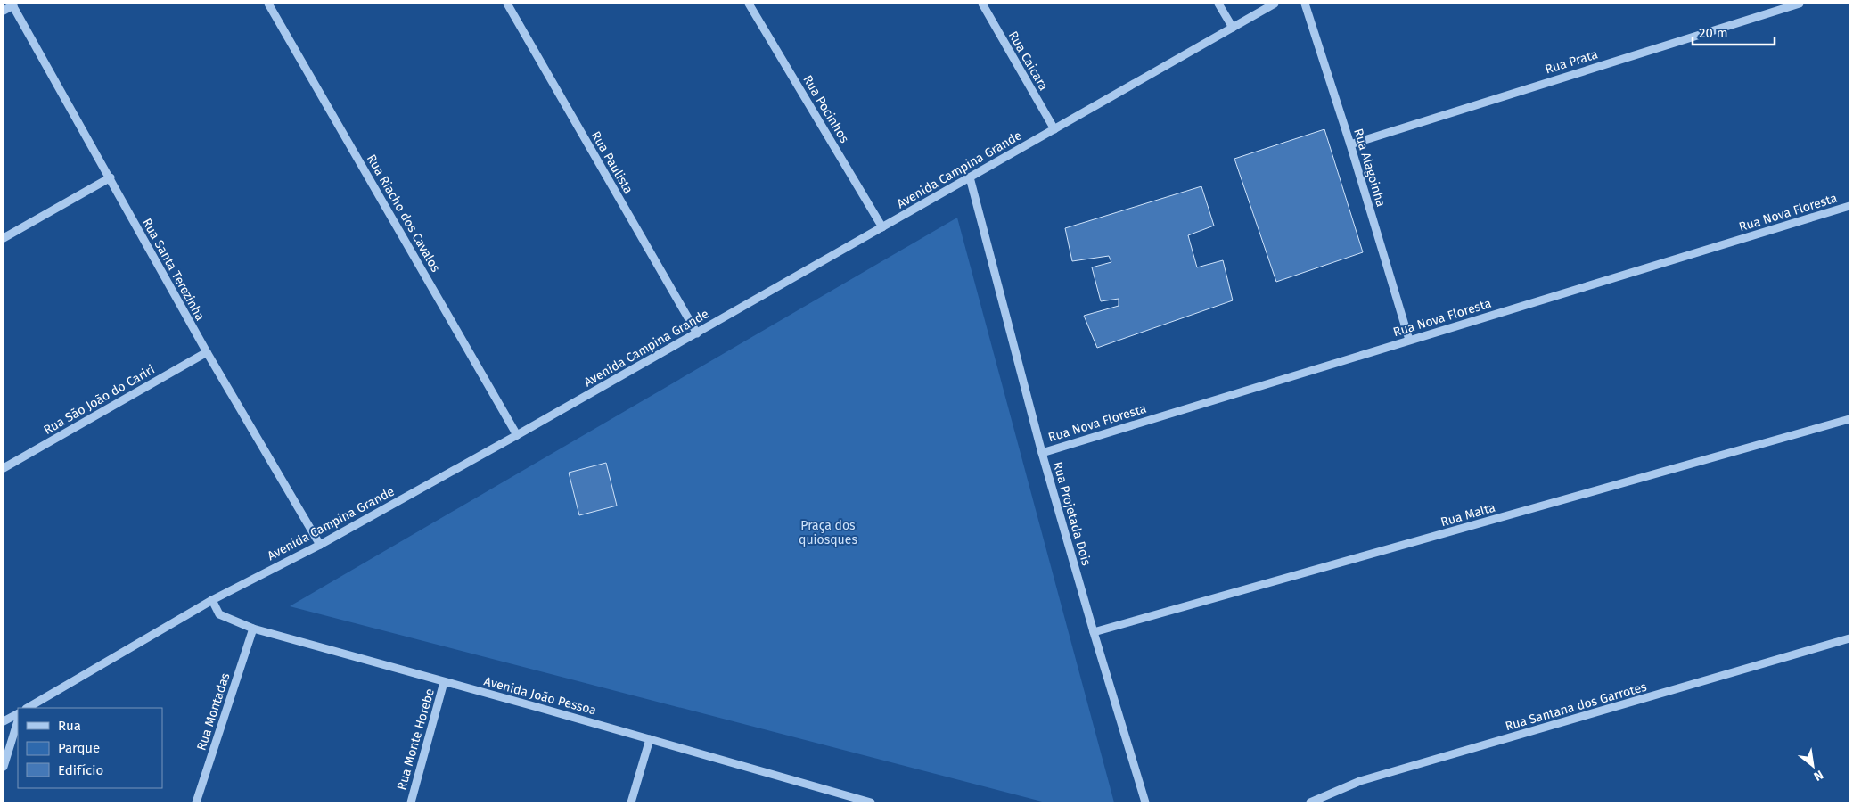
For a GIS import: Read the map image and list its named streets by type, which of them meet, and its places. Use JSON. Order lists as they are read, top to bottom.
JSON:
{
  "streets": {
    "street": [
      "Rua Caicara",
      "Rua Prata",
      "Rua Pocinhos",
      "Rua Paulista",
      "Rua Alagoinha",
      "Avenida Campina Grande",
      "Rua Nova Floresta",
      "Rua Riacho dos Cavalos",
      "Rua Santa Terezinha",
      "Rua São João do Cariri",
      "Rua Projetada Dois",
      "Rua Malta",
      "Avenida João Pessoa",
      "Rua Santana dos Garrotes",
      "Rua Montadas",
      "Rua Monte Horebe"
    ]
  },
  "crossings": [
    ["Rua Caicara", "Avenida Campina Grande"],
    ["Rua Prata", "Rua Alagoinha"],
    ["Rua Pocinhos", "Avenida Campina Grande"],
    ["Rua Paulista", "Avenida Campina Grande"],
    ["Rua Alagoinha", "Rua Nova Floresta"],
    ["Avenida Campina Grande", "Rua Riacho dos Cavalos"],
    ["Avenida Campina Grande", "Rua Santa Terezinha"],
    ["Avenida Campina Grande", "Rua Projetada Dois"],
    ["Avenida Campina Grande", "Avenida João Pessoa"],
    ["Rua Nova Floresta", "Rua Projetada Dois"],
    ["Rua Santa Terezinha", "Rua São João do Cariri"],
    ["Rua Projetada Dois", "Rua Malta"],
    ["Avenida João Pessoa", "Rua Montadas"],
    ["Avenida João Pessoa", "Rua Monte Horebe"]
  ],
  "parks": ["Praça dos quiosques"],
  "legend": ["Rua", "Parque", "Edifício"],
  "scale_bar": "20 m",
  "north": "bottom right"
}
